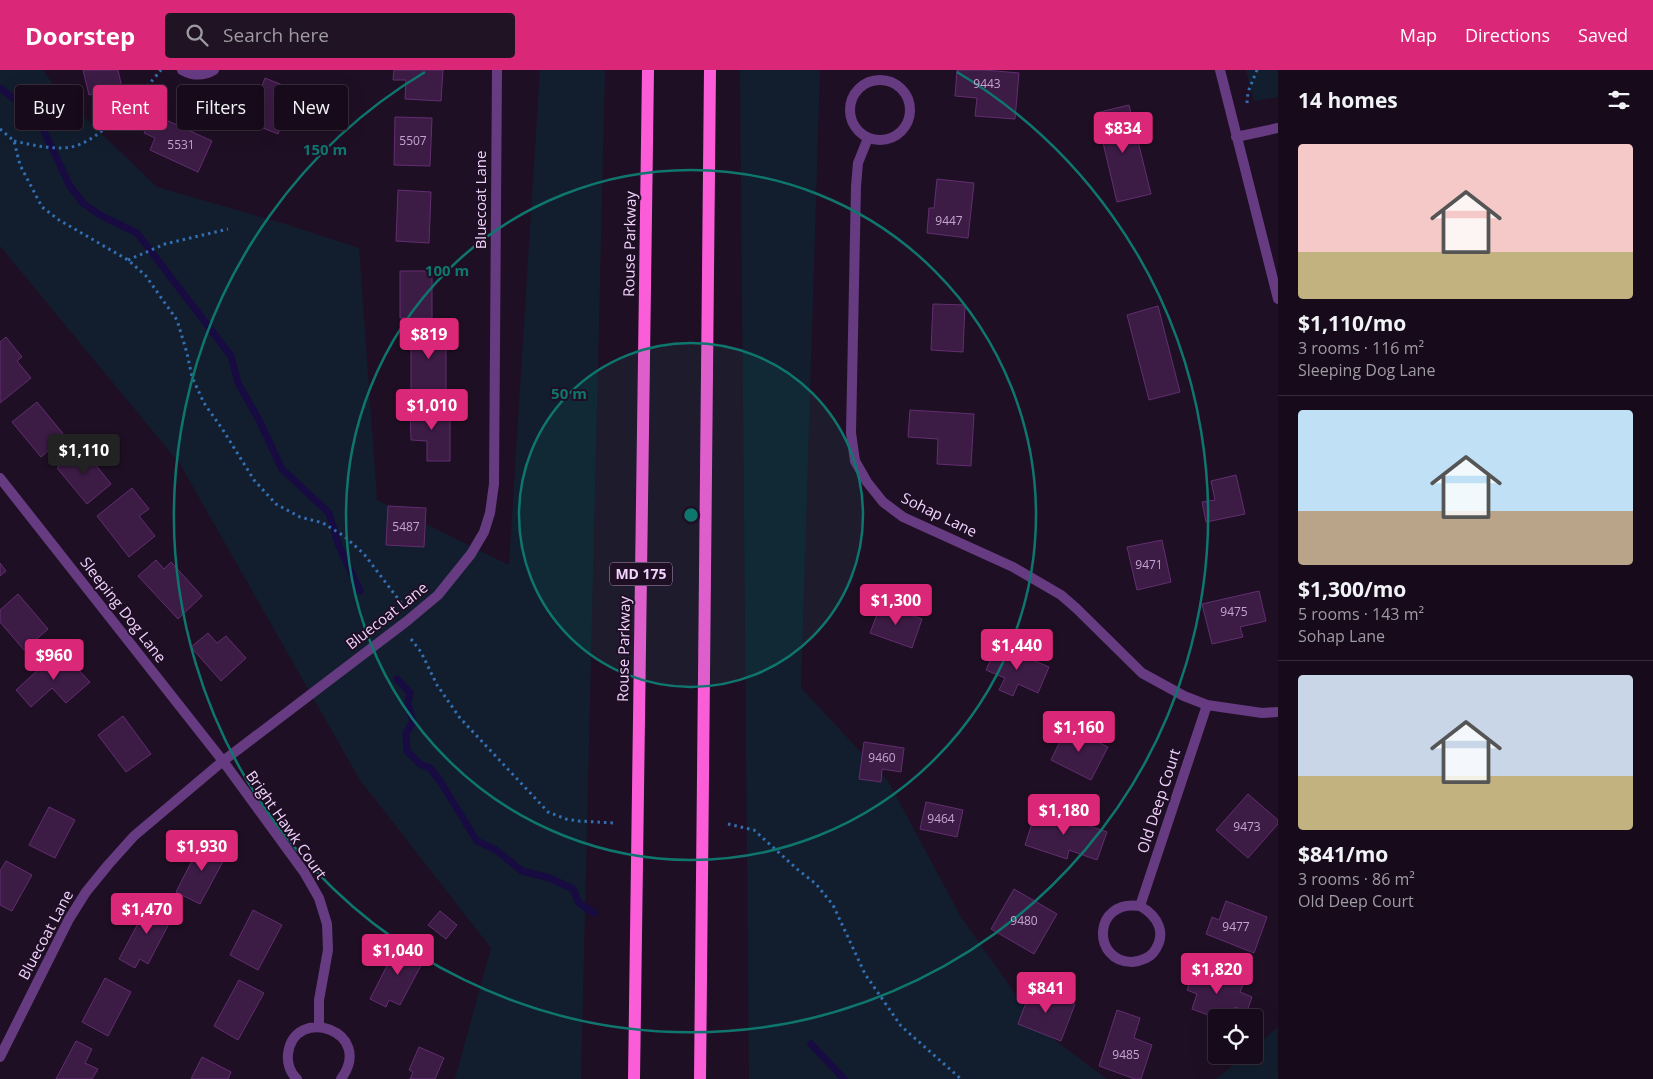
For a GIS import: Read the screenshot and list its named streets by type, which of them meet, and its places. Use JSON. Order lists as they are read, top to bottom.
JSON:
{
  "streets": {
    "main road": ["Rouse Parkway", "MD 175"],
    "street": [
      "Bluecoat Lane",
      "Sohap Lane",
      "Sleeping Dog Lane",
      "Old Deep Court",
      "Bright Hawk Court"
    ]
  },
  "crossings": [
    ["Bluecoat Lane", "Sleeping Dog Lane"],
    ["Bluecoat Lane", "Bright Hawk Court"],
    ["Sohap Lane", "Old Deep Court"],
    ["Sleeping Dog Lane", "Bright Hawk Court"]
  ],
  "house_numbers": [
    "9443",
    "5507",
    "5531",
    "9447",
    "5487",
    "9471",
    "9475",
    "9460",
    "9464",
    "9473",
    "9480",
    "9477",
    "9485"
  ],
  "page": {
    "header": "Doorstep",
    "search": "Search here",
    "nav": ["Map", "Directions", "Saved"],
    "heading": "14 homes",
    "chip": [
      "Buy",
      "Rent",
      "Filters",
      "New"
    ],
    "price": [
      "$834",
      "$819",
      "$1,010",
      "$1,110",
      "$1,300",
      "$1,440",
      "$960",
      "$1,160",
      "$1,180",
      "$1,930",
      "$1,470",
      "$1,040",
      "$1,820",
      "$841"
    ],
    "list": [
      {
        "name": "$1,110/mo",
        "note": "3 rooms · 116 m² · Sleeping Dog Lane"
      },
      {
        "name": "$1,300/mo",
        "note": "5 rooms · 143 m² · Sohap Lane"
      },
      {
        "name": "$841/mo",
        "note": "3 rooms · 86 m² · Old Deep Court"
      }
    ]
  },
  "rings": ["150 m", "100 m", "50 m"]
}
